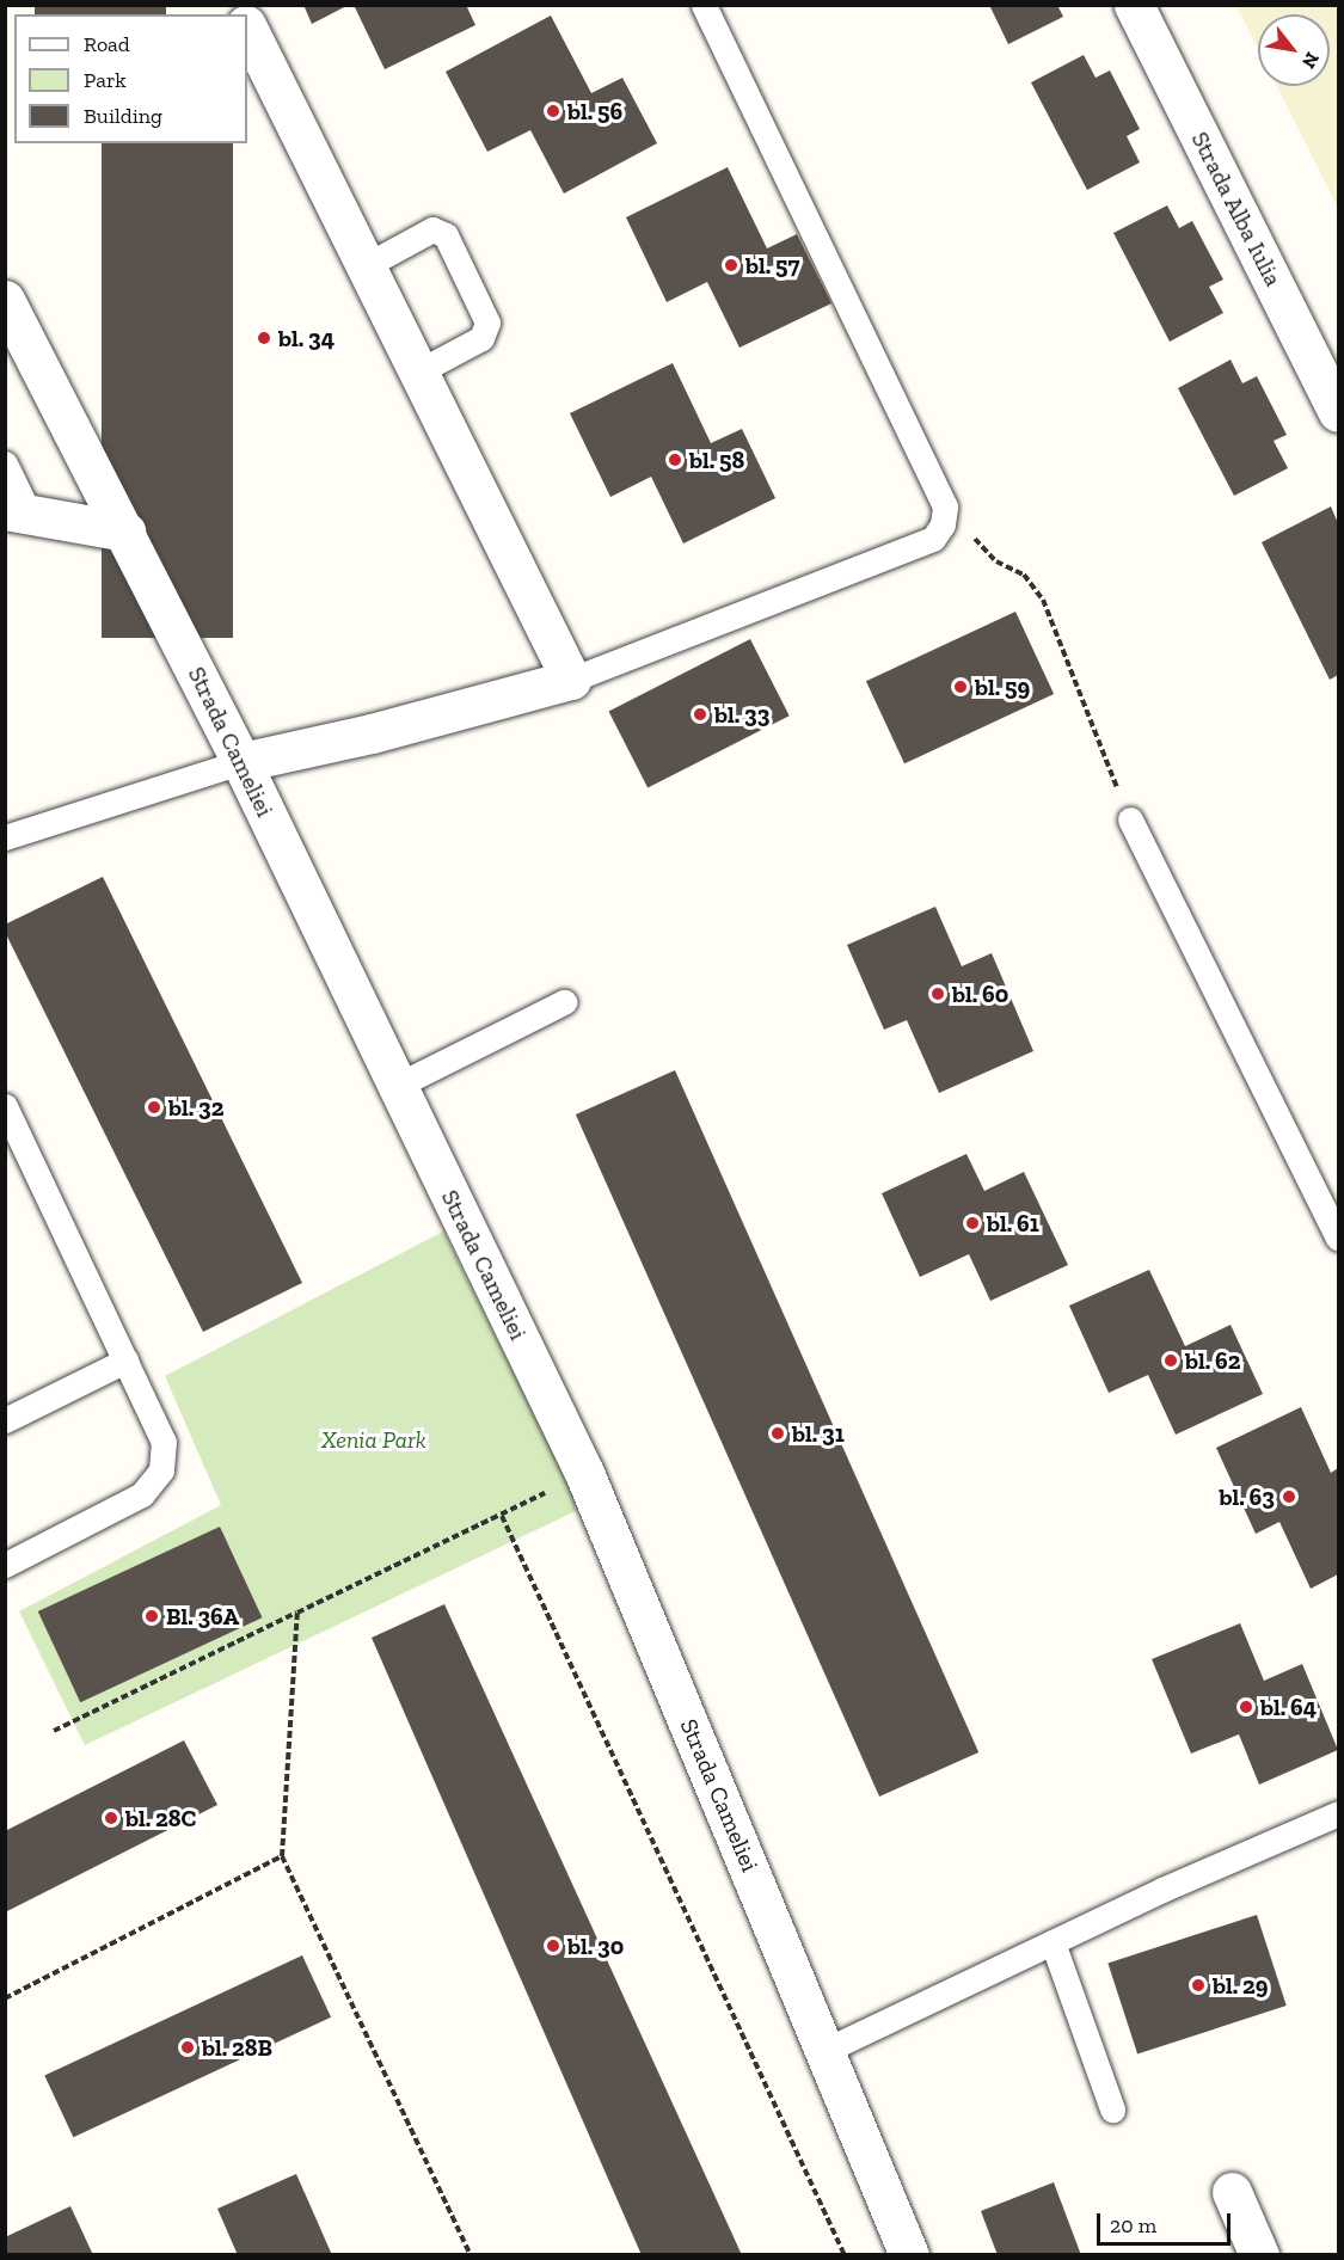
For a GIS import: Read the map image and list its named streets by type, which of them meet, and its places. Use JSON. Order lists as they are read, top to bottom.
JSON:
{
  "streets": {
    "street": ["Strada Alba Iulia", "Strada Cameliei"]
  },
  "parks": ["Xenia Park"],
  "places": [
    "bl. 56",
    "bl. 57",
    "bl. 34",
    "bl. 58",
    "bl. 59",
    "bl. 33",
    "bl. 60",
    "bl. 32",
    "bl. 61",
    "bl. 62",
    "bl. 31",
    "bl. 63",
    "Bl. 36A",
    "bl. 64",
    "bl. 28C",
    "bl. 30",
    "bl. 29",
    "bl. 28B"
  ],
  "legend": ["Road", "Park", "Building"],
  "scale_bar": "20 m",
  "north": "bottom right"
}
